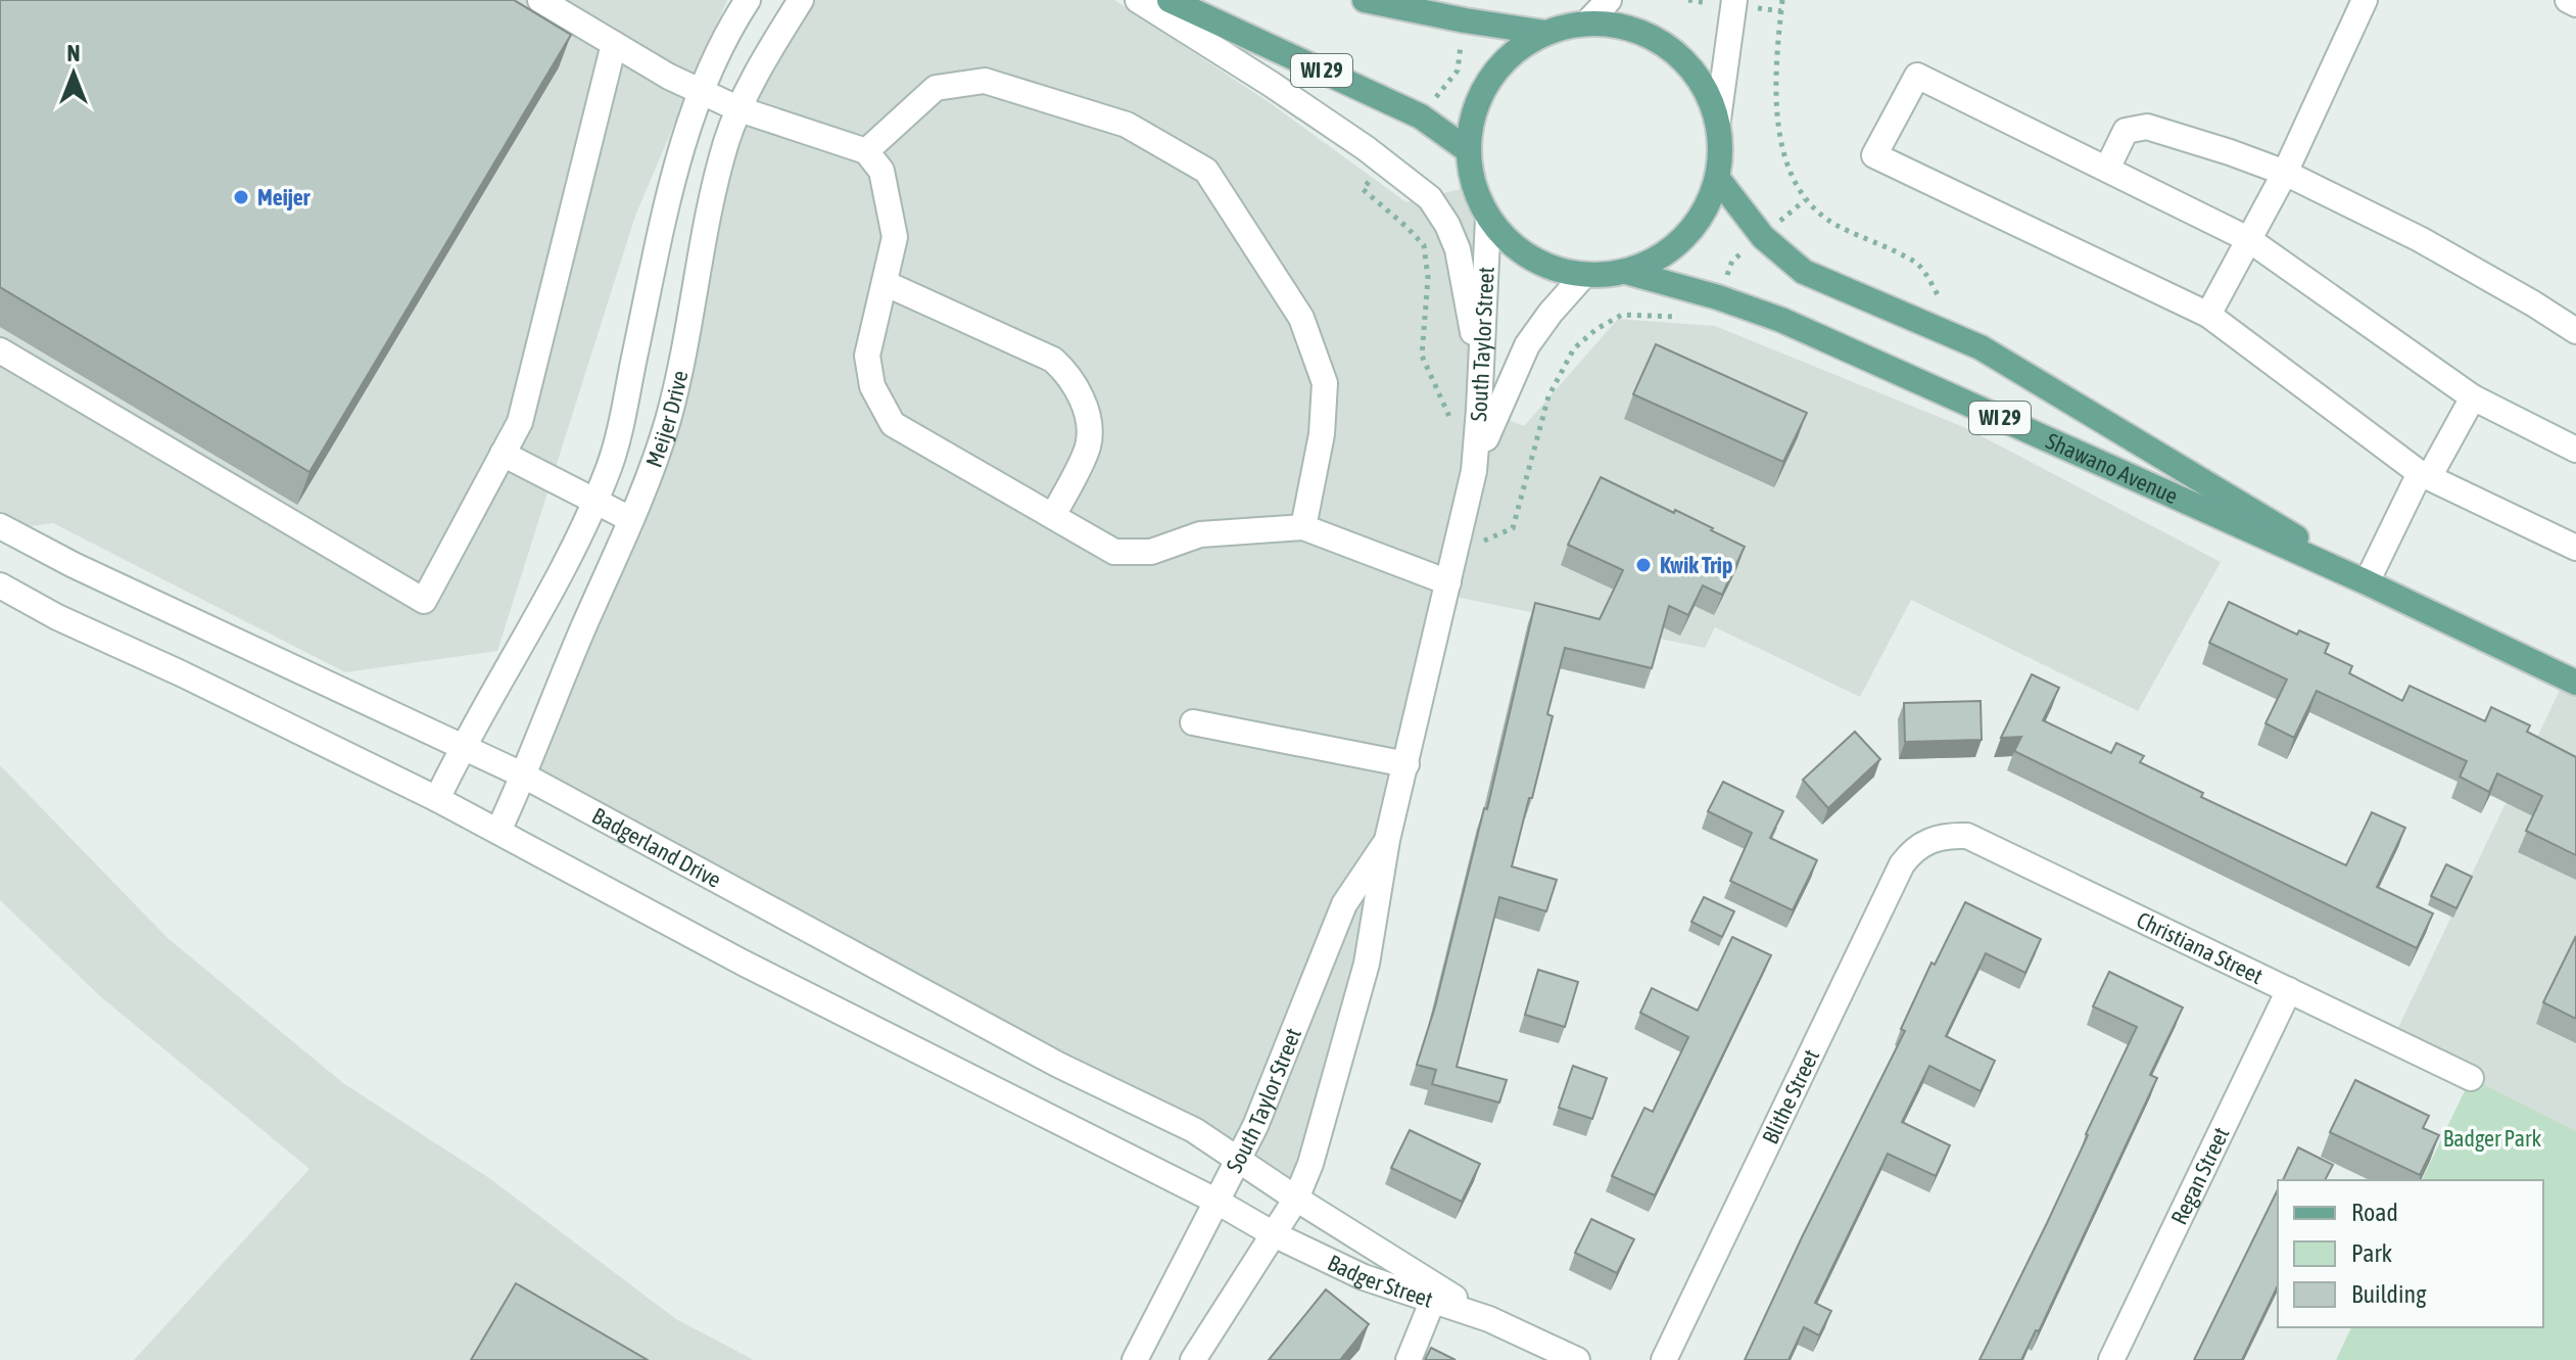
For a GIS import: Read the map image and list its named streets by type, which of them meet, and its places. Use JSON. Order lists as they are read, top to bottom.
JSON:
{
  "streets": {
    "main road": ["WI 29", "Shawano Avenue"],
    "street": [
      "South Taylor Street",
      "Meijer Drive",
      "Badgerland Drive",
      "Christiana Street",
      "Blithe Street",
      "Regan Street",
      "Badger Street"
    ]
  },
  "crossings": [
    ["WI 29", "South Taylor Street"],
    ["WI 29", "Shawano Avenue"],
    ["South Taylor Street", "Shawano Avenue"],
    ["South Taylor Street", "Badgerland Drive"],
    ["South Taylor Street", "Badger Street"],
    ["Meijer Drive", "Badgerland Drive"],
    ["Badgerland Drive", "Badger Street"],
    ["Christiana Street", "Blithe Street"],
    ["Christiana Street", "Regan Street"]
  ],
  "parks": ["Badger Park"],
  "places": ["Meijer", "Kwik Trip"],
  "legend": ["Road", "Park", "Building"],
  "north": "top"
}
